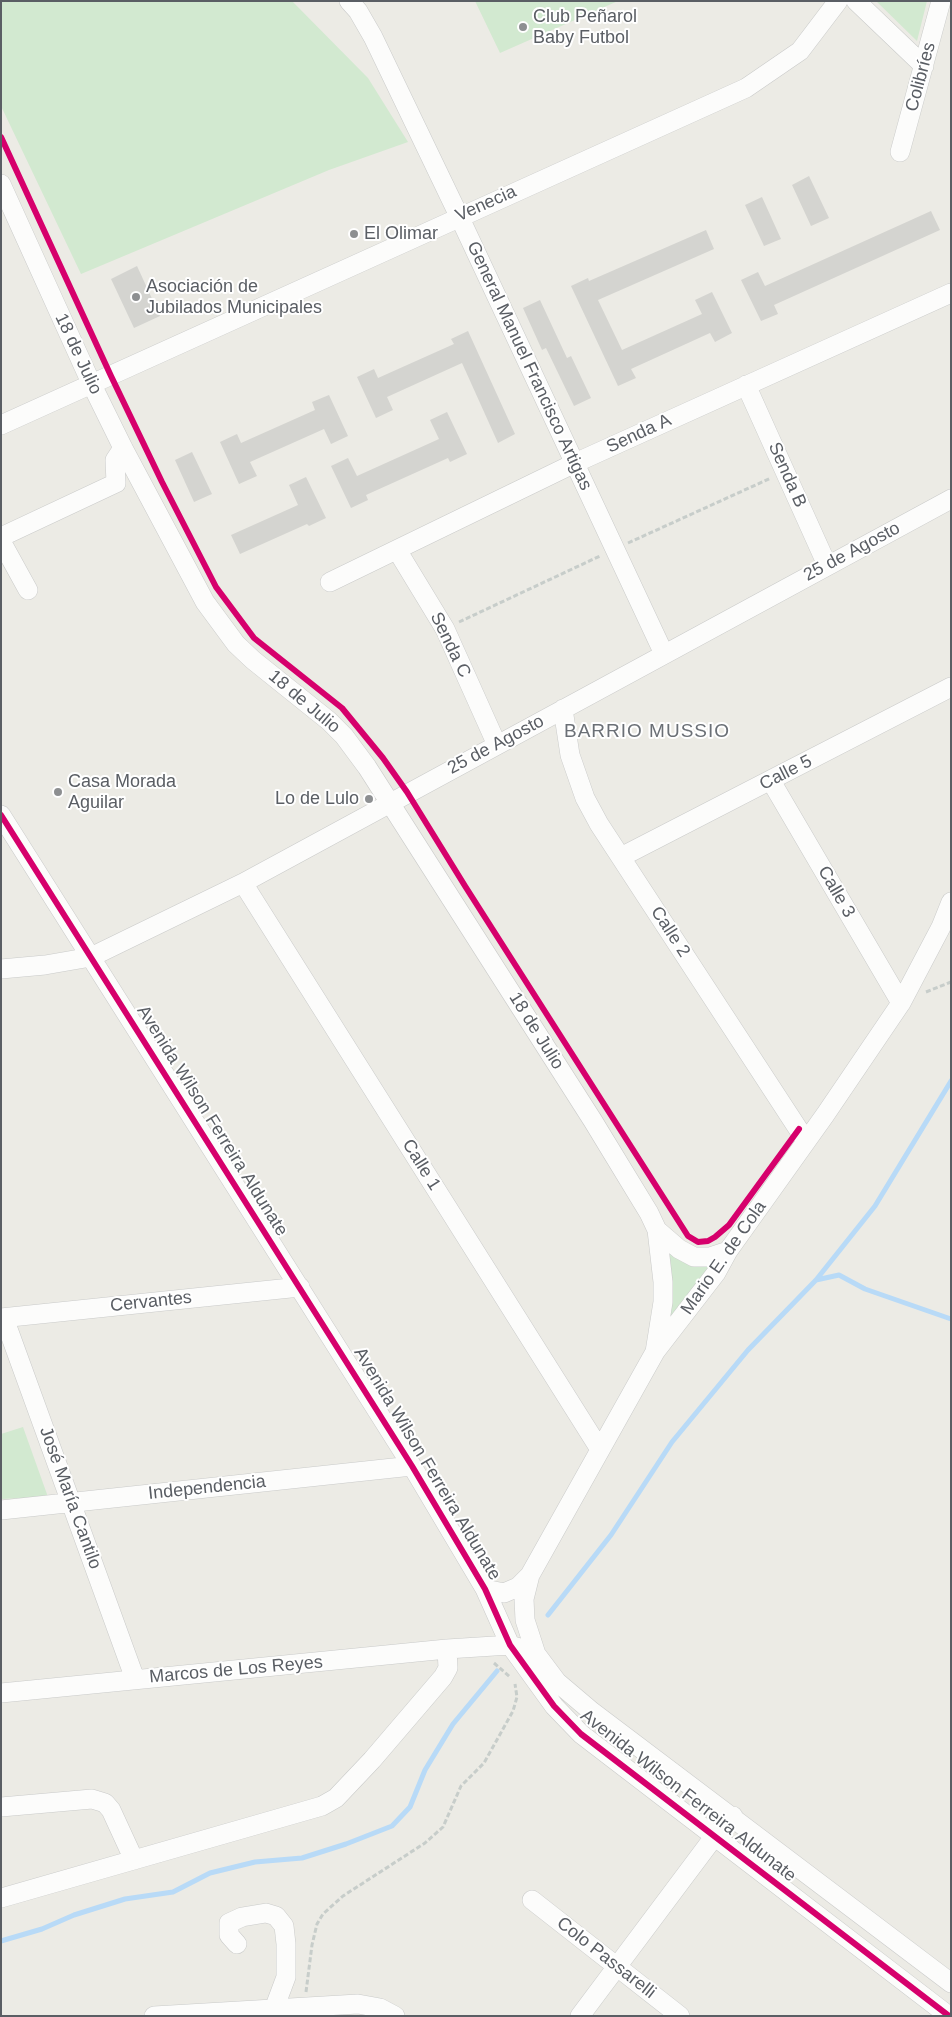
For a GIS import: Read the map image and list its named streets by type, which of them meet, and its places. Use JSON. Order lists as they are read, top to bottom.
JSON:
{
  "streets": {
    "street": [
      "Colibríes",
      "Venecia",
      "18 de Julio",
      "General Manuel Francisco Artigas",
      "Senda A",
      "Senda B",
      "25 de Agosto",
      "Senda C",
      "Calle 5",
      "Calle 3",
      "Calle 2",
      "Avenida Wilson Ferreira Aldunate",
      "Calle 1",
      "Mario E. de Cola",
      "Cervantes",
      "Independencia",
      "José María Cantilo",
      "Marcos de Los Reyes",
      "Colo Passarelli"
    ]
  },
  "crossings": [
    ["Venecia", "18 de Julio"],
    ["Venecia", "General Manuel Francisco Artigas"],
    ["18 de Julio", "25 de Agosto"],
    ["18 de Julio", "Mario E. de Cola"],
    ["General Manuel Francisco Artigas", "Senda A"],
    ["General Manuel Francisco Artigas", "25 de Agosto"],
    ["Senda A", "Senda B"],
    ["Senda A", "Senda C"],
    ["Senda B", "25 de Agosto"],
    ["25 de Agosto", "Senda C"],
    ["25 de Agosto", "Calle 2"],
    ["25 de Agosto", "Avenida Wilson Ferreira Aldunate"],
    ["25 de Agosto", "Calle 1"],
    ["Calle 5", "Calle 3"],
    ["Calle 5", "Calle 2"],
    ["Calle 3", "Mario E. de Cola"],
    ["Calle 2", "Mario E. de Cola"],
    ["Avenida Wilson Ferreira Aldunate", "Mario E. de Cola"],
    ["Avenida Wilson Ferreira Aldunate", "Cervantes"],
    ["Avenida Wilson Ferreira Aldunate", "Independencia"],
    ["Avenida Wilson Ferreira Aldunate", "Marcos de Los Reyes"],
    ["Calle 1", "Mario E. de Cola"],
    ["Cervantes", "José María Cantilo"],
    ["Independencia", "José María Cantilo"],
    ["José María Cantilo", "Marcos de Los Reyes"]
  ],
  "districts": ["BARRIO MUSSIO"],
  "places": [
    "Club Peñarol Baby Futbol",
    "El Olimar",
    "Asociación de Jubilados Municipales",
    "Casa Morada Aguilar",
    "Lo de Lulo"
  ]
}
